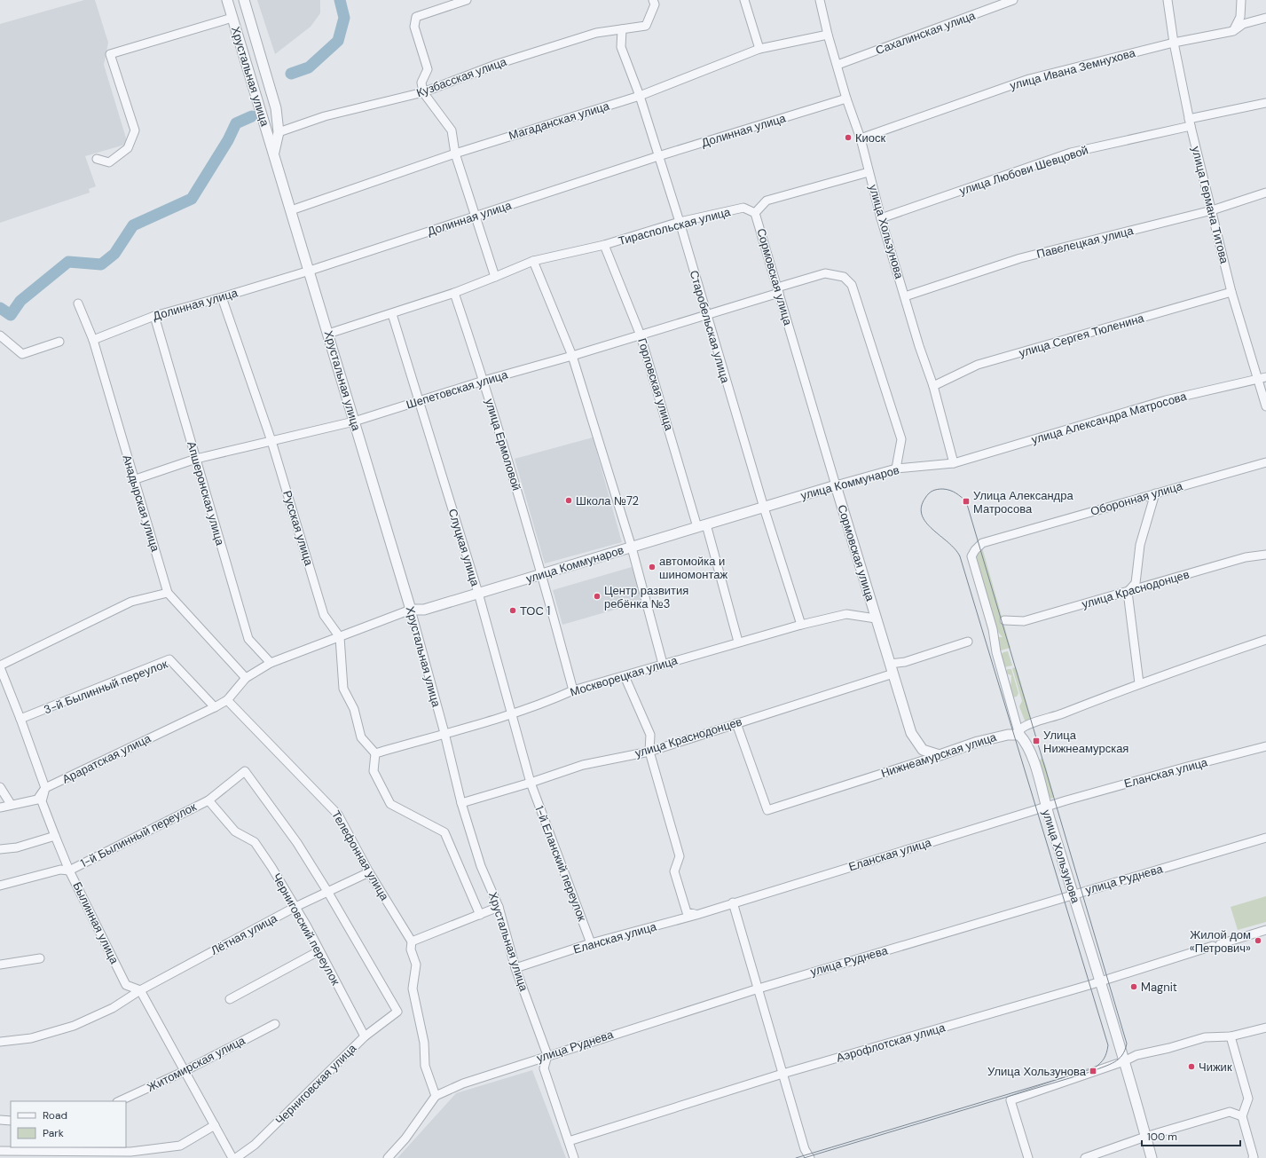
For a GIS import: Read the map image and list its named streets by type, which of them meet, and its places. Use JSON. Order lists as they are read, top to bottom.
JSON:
{
  "streets": {
    "street": [
      "Сахалинская улица",
      "улица Ивана Земнухова",
      "Хрустальная улица",
      "Кузбасская улица",
      "Магаданская улица",
      "Долинная улица",
      "улица Любови Шевцовой",
      "улица Германа Титова",
      "Тираспольская улица",
      "улица Хользунова",
      "Павелецкая улица",
      "Сормовская улица",
      "Старобельская улица",
      "улица Сергея Тюленина",
      "Горловская улица",
      "Шепетовская улица",
      "улица Александра Матросова",
      "улица Ермоловой",
      "улица Коммунаров",
      "Апшеронская улица",
      "Оборонная улица",
      "Анадырская улица",
      "Русская улица",
      "Слуцкая улица",
      "улица Краснодонцев",
      "Москворецкая улица",
      "3-й Былинный переулок",
      "Нижнеамурская улица",
      "Араратская улица",
      "Еланская улица",
      "1-й Былинный переулок",
      "Телефонная улица",
      "1-й Еланский переулок",
      "улица Руднева",
      "Былинная улица",
      "Черниговский переулок",
      "Лётная улица",
      "Аэрофлотская улица",
      "Житомирская улица",
      "Черниговская улица"
    ]
  },
  "crossings": [
    ["Сахалинская улица", "улица Хользунова"],
    ["улица Ивана Земнухова", "улица Германа Титова"],
    ["улица Ивана Земнухова", "улица Хользунова"],
    ["Хрустальная улица", "Кузбасская улица"],
    ["Хрустальная улица", "Магаданская улица"],
    ["Хрустальная улица", "Долинная улица"],
    ["Хрустальная улица", "Шепетовская улица"],
    ["Хрустальная улица", "улица Коммунаров"],
    ["Хрустальная улица", "улица Краснодонцев"],
    ["Хрустальная улица", "Москворецкая улица"],
    ["Хрустальная улица", "Еланская улица"],
    ["Хрустальная улица", "улица Руднева"],
    ["Хрустальная улица", "Аэрофлотская улица"],
    ["Кузбасская улица", "Старобельская улица"],
    ["Магаданская улица", "улица Хользунова"],
    ["Магаданская улица", "Старобельская улица"],
    ["Долинная улица", "улица Хользунова"],
    ["Долинная улица", "Старобельская улица"],
    ["Долинная улица", "Апшеронская улица"],
    ["Долинная улица", "Анадырская улица"],
    ["Долинная улица", "Русская улица"],
    ["улица Любови Шевцовой", "улица Германа Титова"],
    ["улица Любови Шевцовой", "улица Хользунова"],
    ["улица Германа Титова", "Павелецкая улица"],
    ["улица Германа Титова", "улица Сергея Тюленина"],
    ["улица Германа Титова", "улица Александра Матросова"],
    ["Тираспольская улица", "Сормовская улица"],
    ["Тираспольская улица", "Старобельская улица"],
    ["Тираспольская улица", "Горловская улица"],
    ["улица Хользунова", "Павелецкая улица"],
    ["улица Хользунова", "улица Сергея Тюленина"],
    ["улица Хользунова", "улица Александра Матросова"],
    ["улица Хользунова", "улица Коммунаров"],
    ["улица Хользунова", "Оборонная улица"],
    ["улица Хользунова", "Нижнеамурская улица"],
    ["улица Хользунова", "Еланская улица"],
    ["улица Хользунова", "улица Руднева"],
    ["улица Хользунова", "Аэрофлотская улица"],
    ["Сормовская улица", "Шепетовская улица"],
    ["Сормовская улица", "улица Коммунаров"],
    ["Сормовская улица", "улица Краснодонцев"],
    ["Сормовская улица", "Москворецкая улица"],
    ["Сормовская улица", "Нижнеамурская улица"],
    ["Старобельская улица", "Шепетовская улица"],
    ["Старобельская улица", "улица Коммунаров"],
    ["Старобельская улица", "Москворецкая улица"],
    ["Горловская улица", "Шепетовская улица"],
    ["Горловская улица", "улица Коммунаров"],
    ["Горловская улица", "Москворецкая улица"],
    ["Шепетовская улица", "улица Ермоловой"],
    ["Шепетовская улица", "улица Коммунаров"],
    ["Шепетовская улица", "Апшеронская улица"],
    ["Шепетовская улица", "Анадырская улица"],
    ["Шепетовская улица", "Русская улица"],
    ["Шепетовская улица", "Слуцкая улица"],
    ["улица Александра Матросова", "улица Коммунаров"],
    ["улица Ермоловой", "улица Коммунаров"],
    ["улица Ермоловой", "Москворецкая улица"],
    ["улица Коммунаров", "Апшеронская улица"],
    ["улица Коммунаров", "Анадырская улица"],
    ["улица Коммунаров", "Русская улица"],
    ["улица Коммунаров", "Слуцкая улица"],
    ["улица Коммунаров", "3-й Былинный переулок"],
    ["улица Коммунаров", "Араратская улица"],
    ["улица Коммунаров", "Телефонная улица"],
    ["Слуцкая улица", "улица Краснодонцев"],
    ["Слуцкая улица", "Москворецкая улица"],
    ["Слуцкая улица", "1-й Еланский переулок"],
    ["улица Краснодонцев", "Нижнеамурская улица"],
    ["улица Краснодонцев", "1-й Еланский переулок"],
    ["3-й Былинный переулок", "Араратская улица"],
    ["Араратская улица", "Былинная улица"],
    ["Еланская улица", "1-й Еланский переулок"],
    ["1-й Былинный переулок", "Былинная улица"],
    ["1-й Былинный переулок", "Черниговский переулок"],
    ["1-й Былинный переулок", "Лётная улица"],
    ["1-й Былинный переулок", "Черниговская улица"],
    ["Телефонная улица", "улица Руднева"],
    ["Телефонная улица", "Лётная улица"],
    ["Былинная улица", "Лётная улица"],
    ["Черниговский переулок", "Лётная улица"],
    ["Черниговский переулок", "Черниговская улица"],
    ["Лётная улица", "Черниговская улица"]
  ],
  "places": {
    "other": [
      "Киоск",
      "Школа №72",
      "автомойка и шиномонтаж",
      "Центр развития ребёнка №3",
      "ТОС 1",
      "Жилой дом «Петрович»",
      "Magnit",
      "Чижик"
    ],
    "transit": ["Улица Александра Матросова", "Улица Нижнеамурская", "Улица Хользунова"]
  },
  "legend": ["Road", "Park"],
  "scale_bar": "100 m"
}
